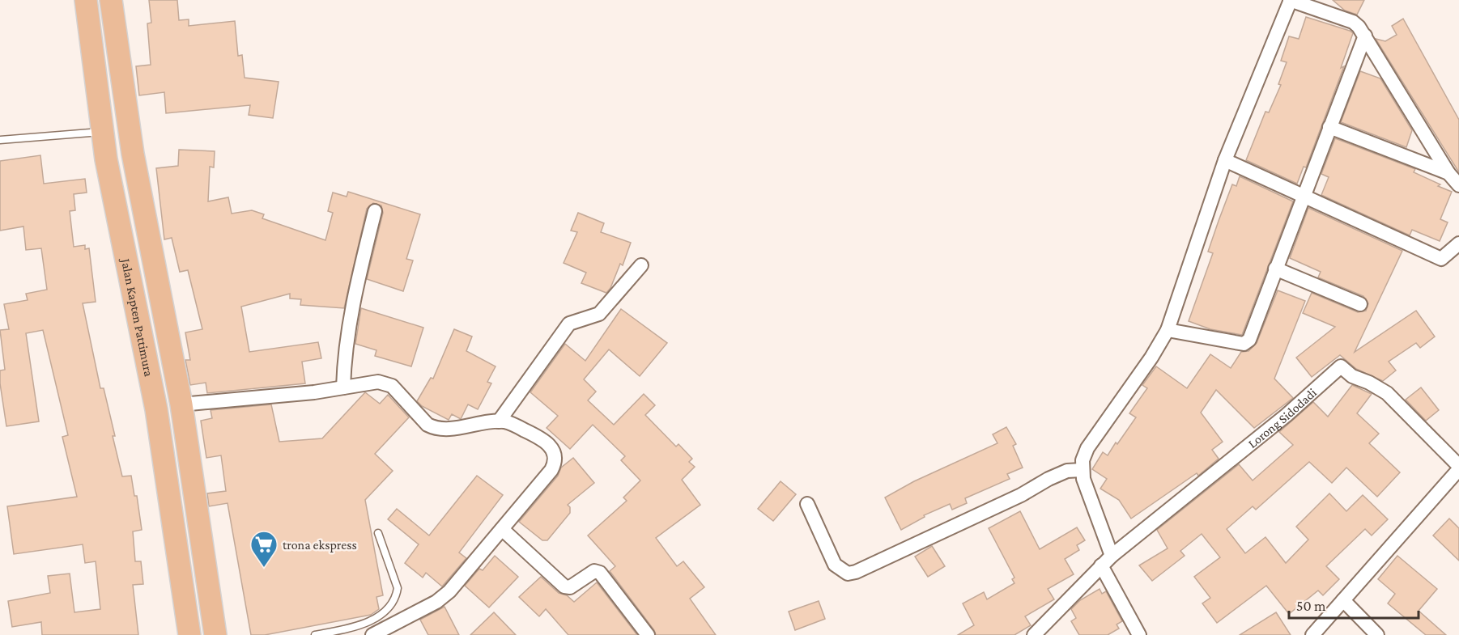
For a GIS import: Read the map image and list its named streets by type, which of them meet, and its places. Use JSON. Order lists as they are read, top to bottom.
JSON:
{
  "streets": {
    "main road": ["Jalan Kapten Pattimura"],
    "street": ["Lorong Sidodadi"]
  },
  "places": {
    "supermarket": ["trona ekspress"]
  },
  "scale_bar": "50 m"
}
